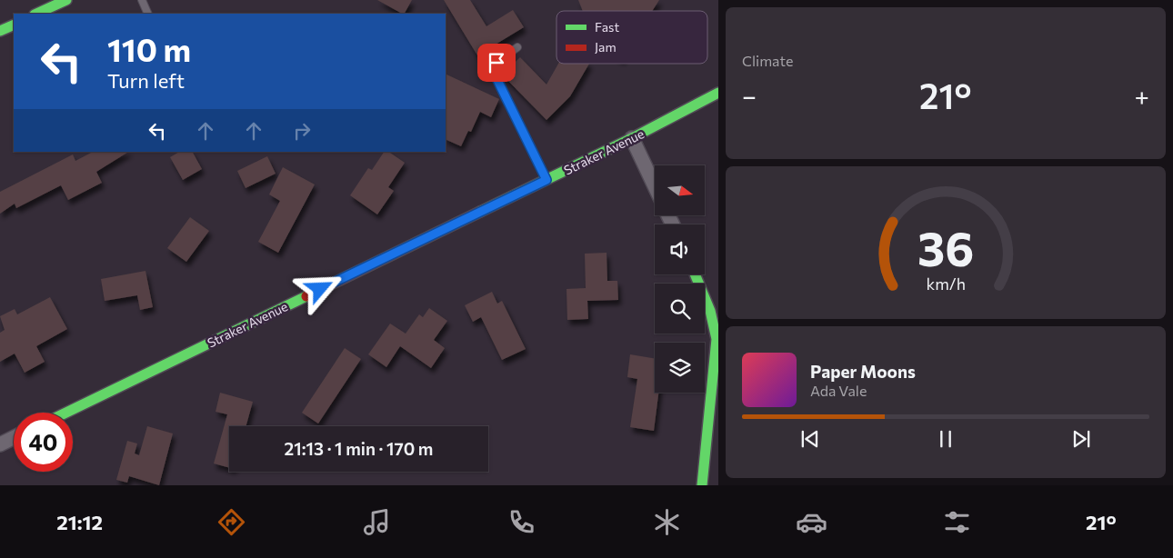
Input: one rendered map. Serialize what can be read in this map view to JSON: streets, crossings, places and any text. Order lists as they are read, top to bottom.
{
  "streets": {
    "street": ["Straker Avenue"]
  },
  "legend": ["Fast", "Jam"],
  "north": "right",
  "page": {
    "tile": "Climate",
    "turn": ["110 m", "Turn left"],
    "heat": ["−", "21°", "+"],
    "song": ["Paper Moons", "Ada Vale"],
    "limit": "40",
    "trip": "21:13 · 1 min · 170 m",
    "tabs": ["21:12", "21°"],
    "gauge": ["36", "km/h"]
  }
}
